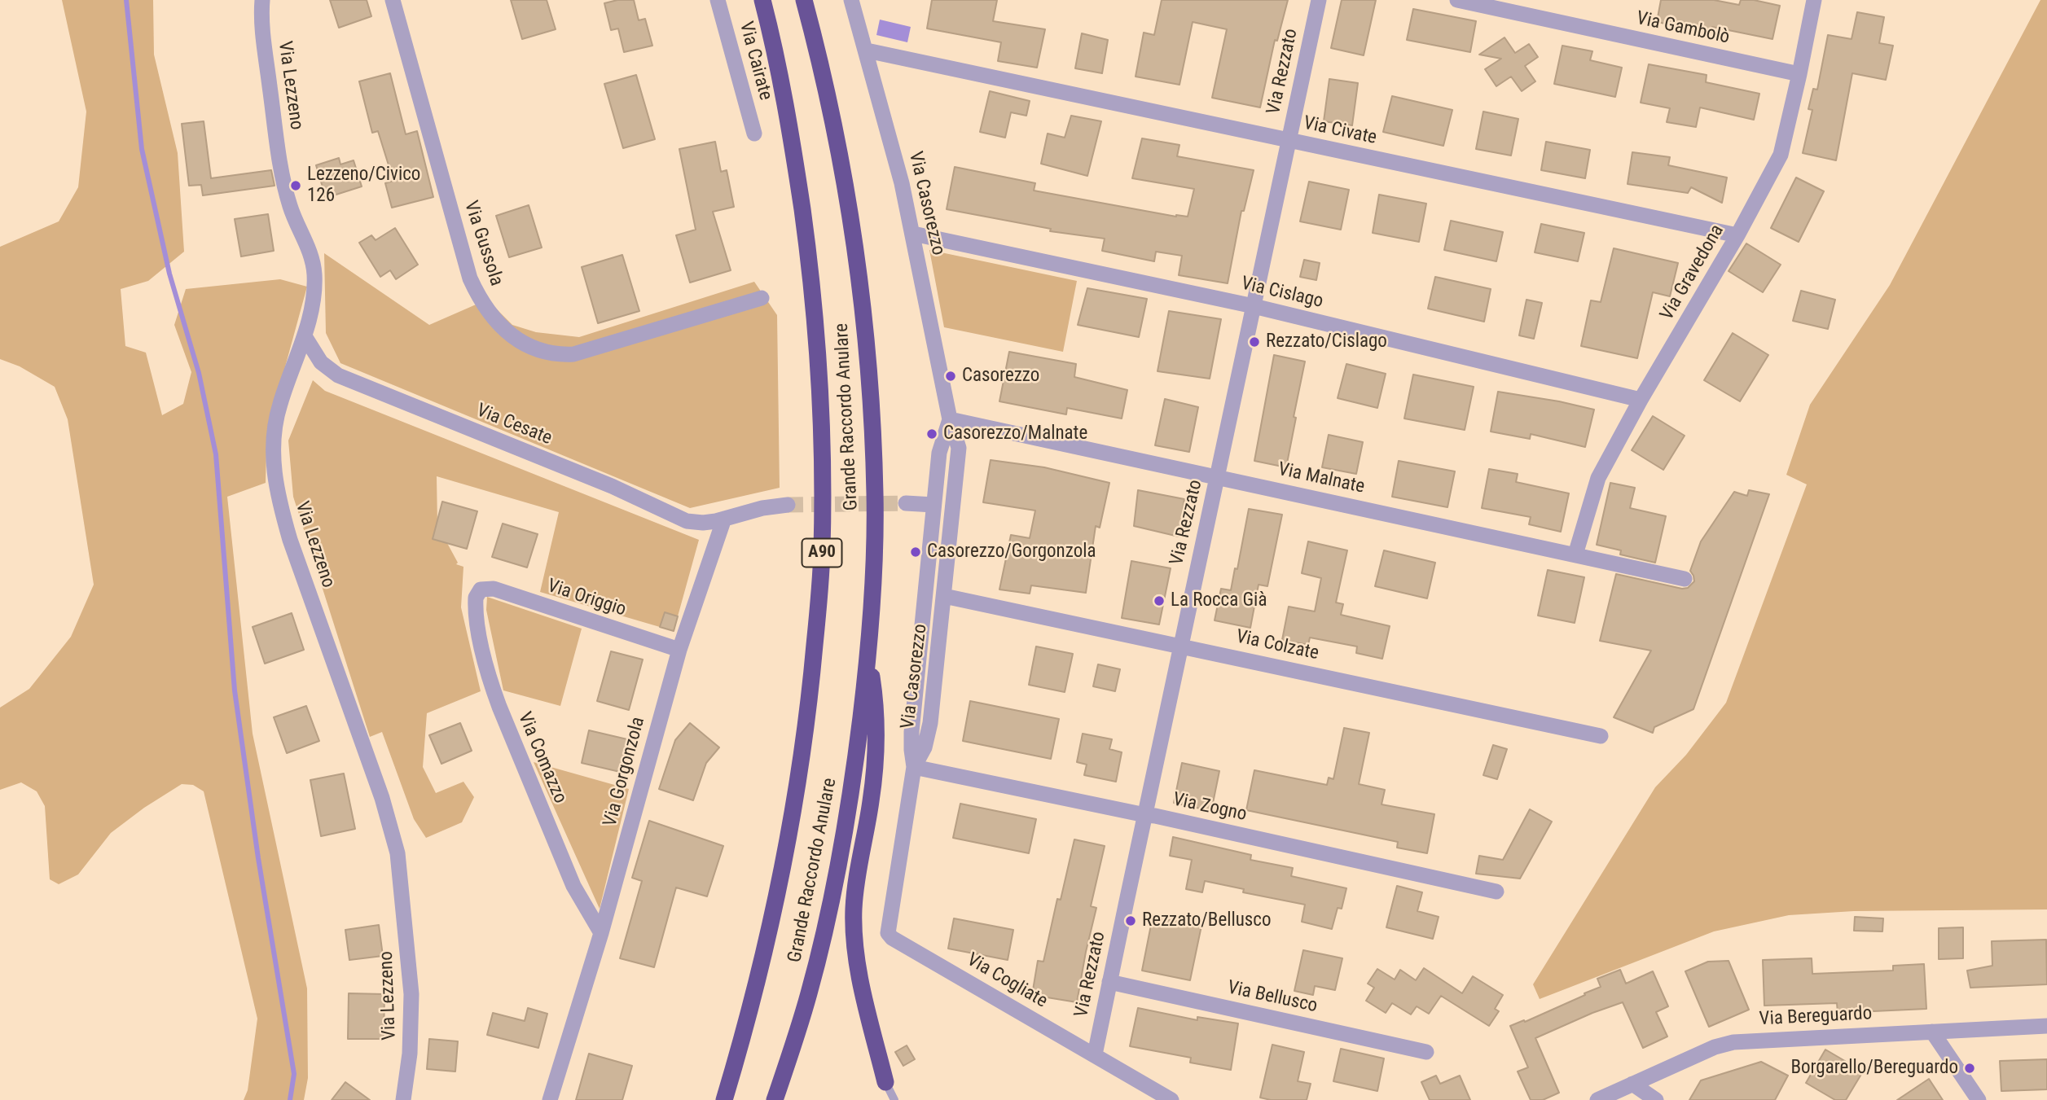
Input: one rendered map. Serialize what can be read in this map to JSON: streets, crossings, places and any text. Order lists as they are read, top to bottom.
{
  "streets": {
    "highway": ["Grande Raccordo Anulare", "A90"],
    "street": [
      "Via Gambolò",
      "Via Cairate",
      "Via Rezzato",
      "Via Lezzeno",
      "Via Civate",
      "Via Casorezzo",
      "Via Gussola",
      "Via Gravedona",
      "Via Cislago",
      "Via Cesate",
      "Via Malnate",
      "Via Origgio",
      "Via Colzate",
      "Via Comazzo",
      "Via Gorgonzola",
      "Via Zogno",
      "Via Cogliate",
      "Via Bellusco",
      "Via Bereguardo"
    ]
  },
  "crossings": [
    ["Via Gambolò", "Via Gravedona"],
    ["Via Rezzato", "Via Civate"],
    ["Via Rezzato", "Via Cislago"],
    ["Via Rezzato", "Via Malnate"],
    ["Via Rezzato", "Via Colzate"],
    ["Via Rezzato", "Via Zogno"],
    ["Via Rezzato", "Via Cogliate"],
    ["Via Rezzato", "Via Bellusco"],
    ["Via Lezzeno", "Via Cesate"],
    ["Via Civate", "Via Casorezzo"],
    ["Via Civate", "Via Gravedona"],
    ["Via Casorezzo", "Via Cislago"],
    ["Via Casorezzo", "Via Malnate"],
    ["Via Casorezzo", "Via Colzate"],
    ["Via Casorezzo", "Via Zogno"],
    ["Via Casorezzo", "Via Cogliate"],
    ["Via Gravedona", "Via Cislago"],
    ["Via Gravedona", "Via Malnate"],
    ["Via Cesate", "Via Gorgonzola"],
    ["Via Origgio", "Via Comazzo"],
    ["Via Origgio", "Via Gorgonzola"],
    ["Via Comazzo", "Via Gorgonzola"]
  ],
  "places": [
    "Lezzeno/Civico 126",
    "Rezzato/Cislago",
    "Casorezzo",
    "Casorezzo/Malnate",
    "Casorezzo/Gorgonzola",
    "La Rocca Già",
    "Rezzato/Bellusco",
    "Borgarello/Bereguardo"
  ]
}
